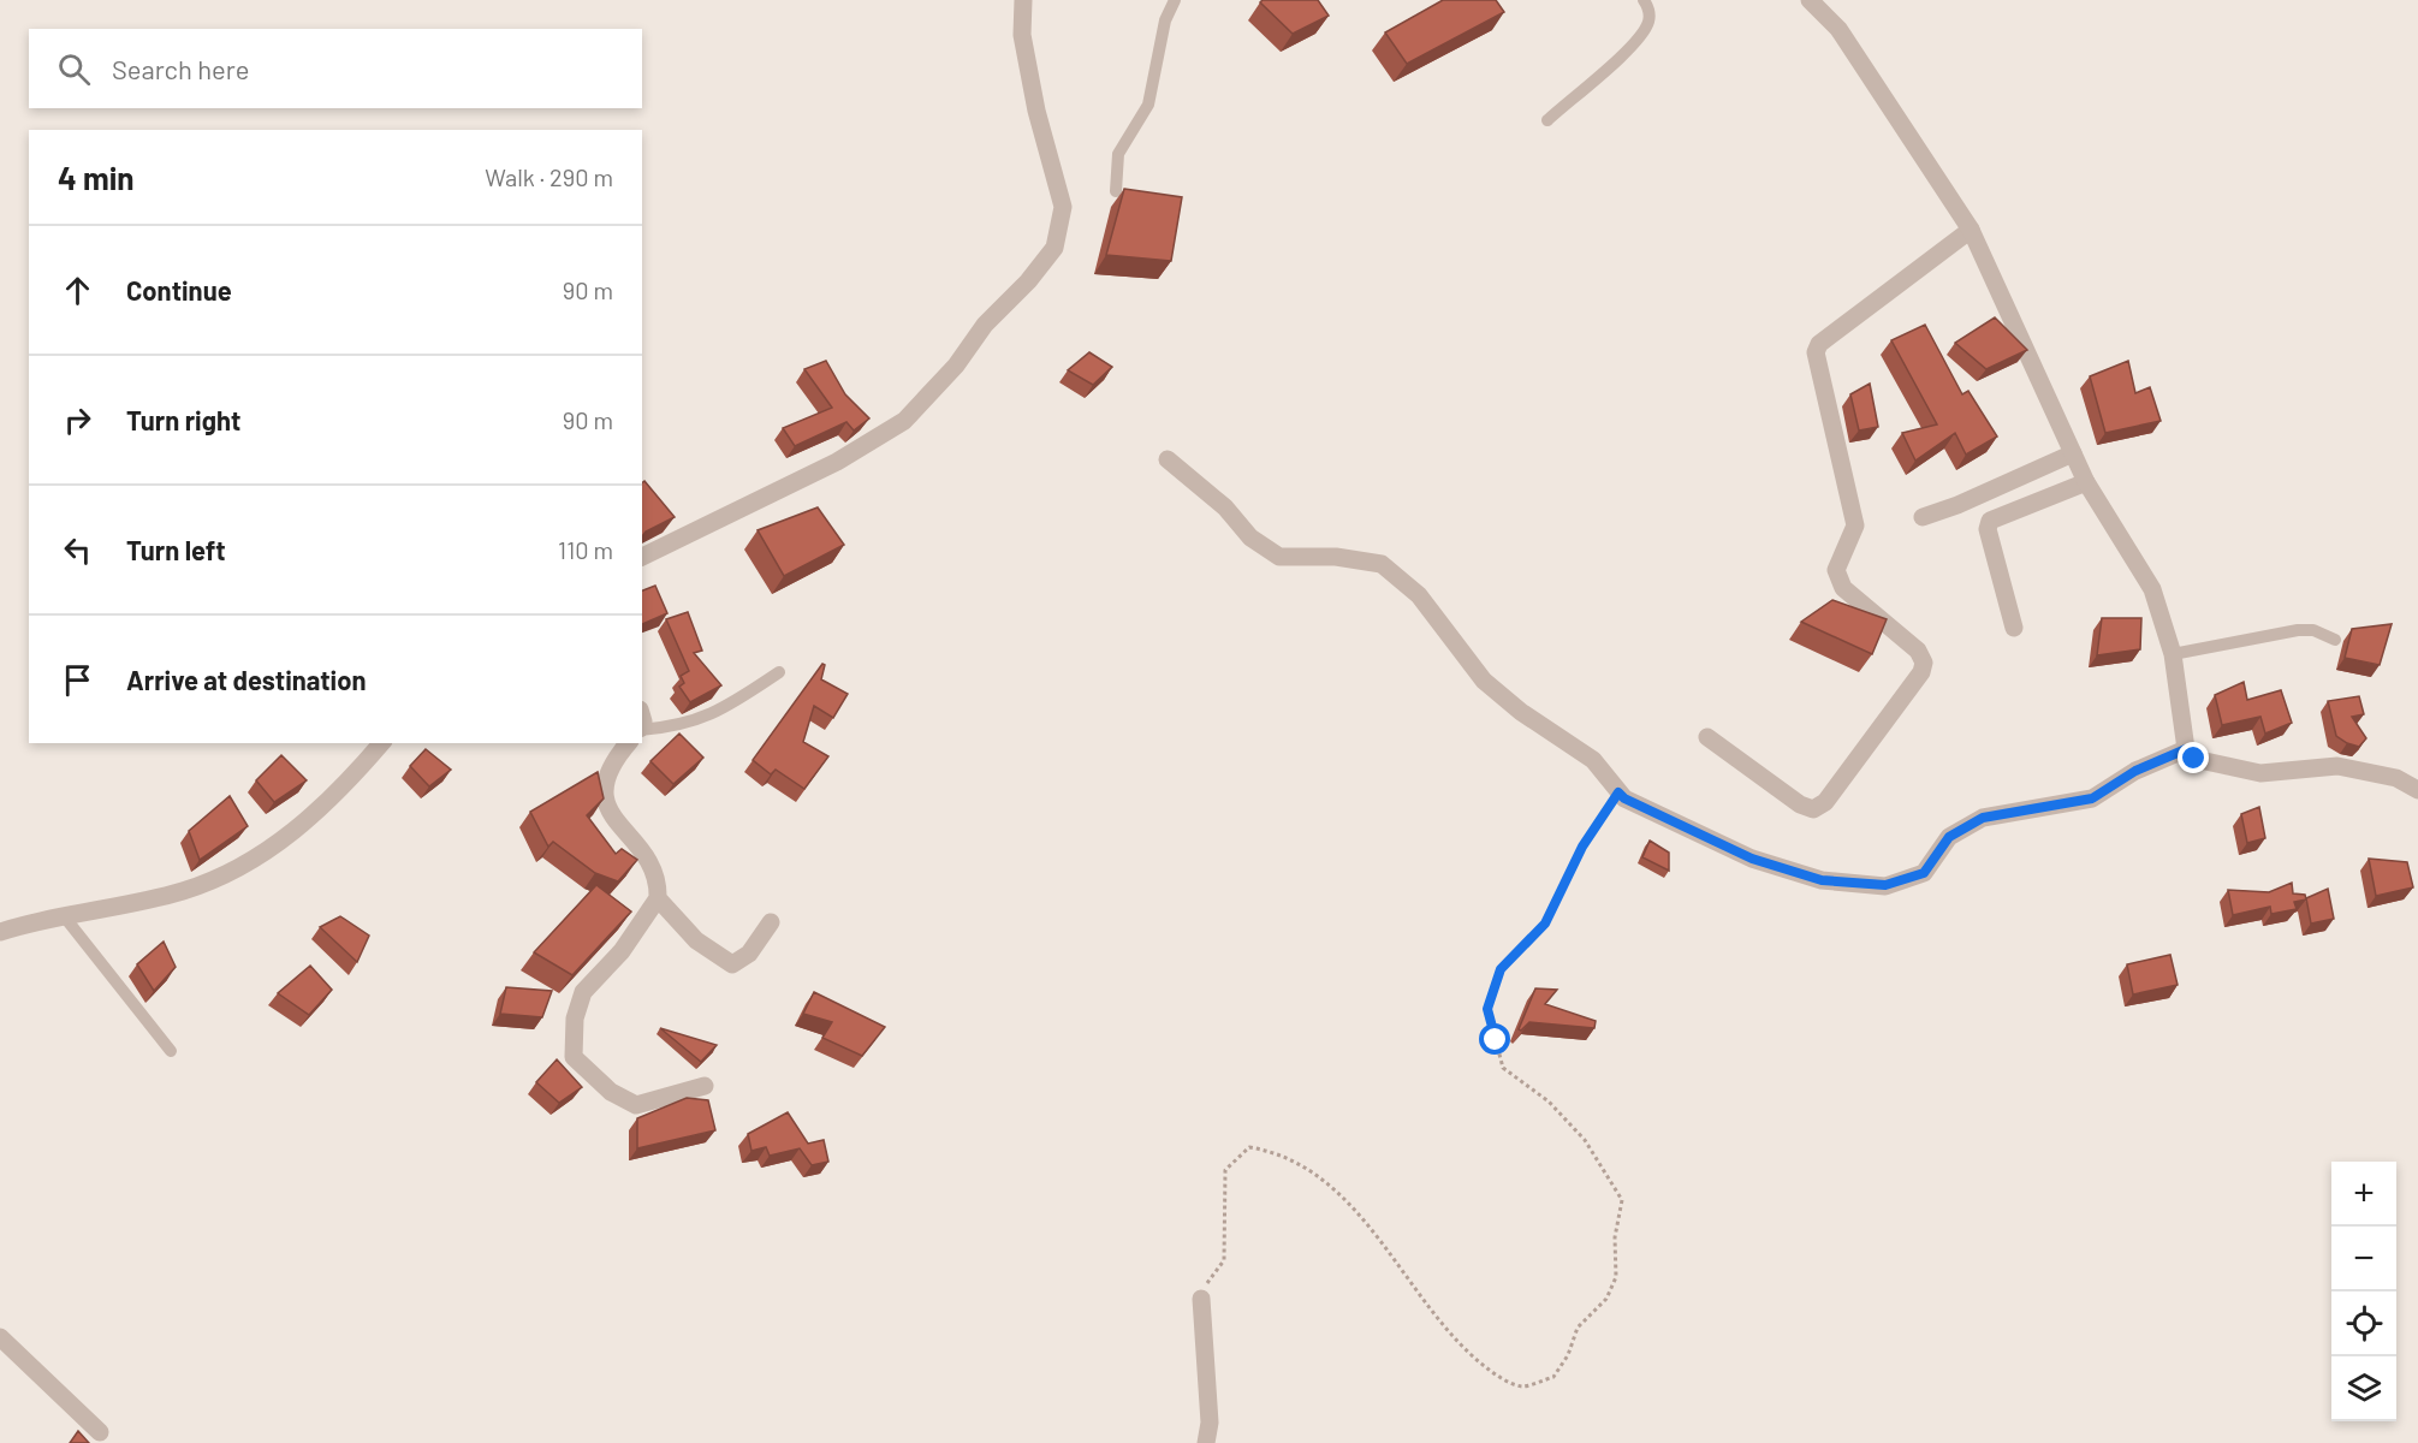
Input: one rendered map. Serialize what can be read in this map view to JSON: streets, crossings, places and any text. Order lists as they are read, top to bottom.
{
  "page": {
    "search": "Search here",
    "heading": ["4 min", "Walk · 290 m"],
    "list": [
      ["Continue", "90 m"],
      ["Turn right", "90 m"],
      ["Turn left", "110 m"],
      "Arrive at destination"
    ],
    "map_buttons": ["+", "−"]
  }
}
